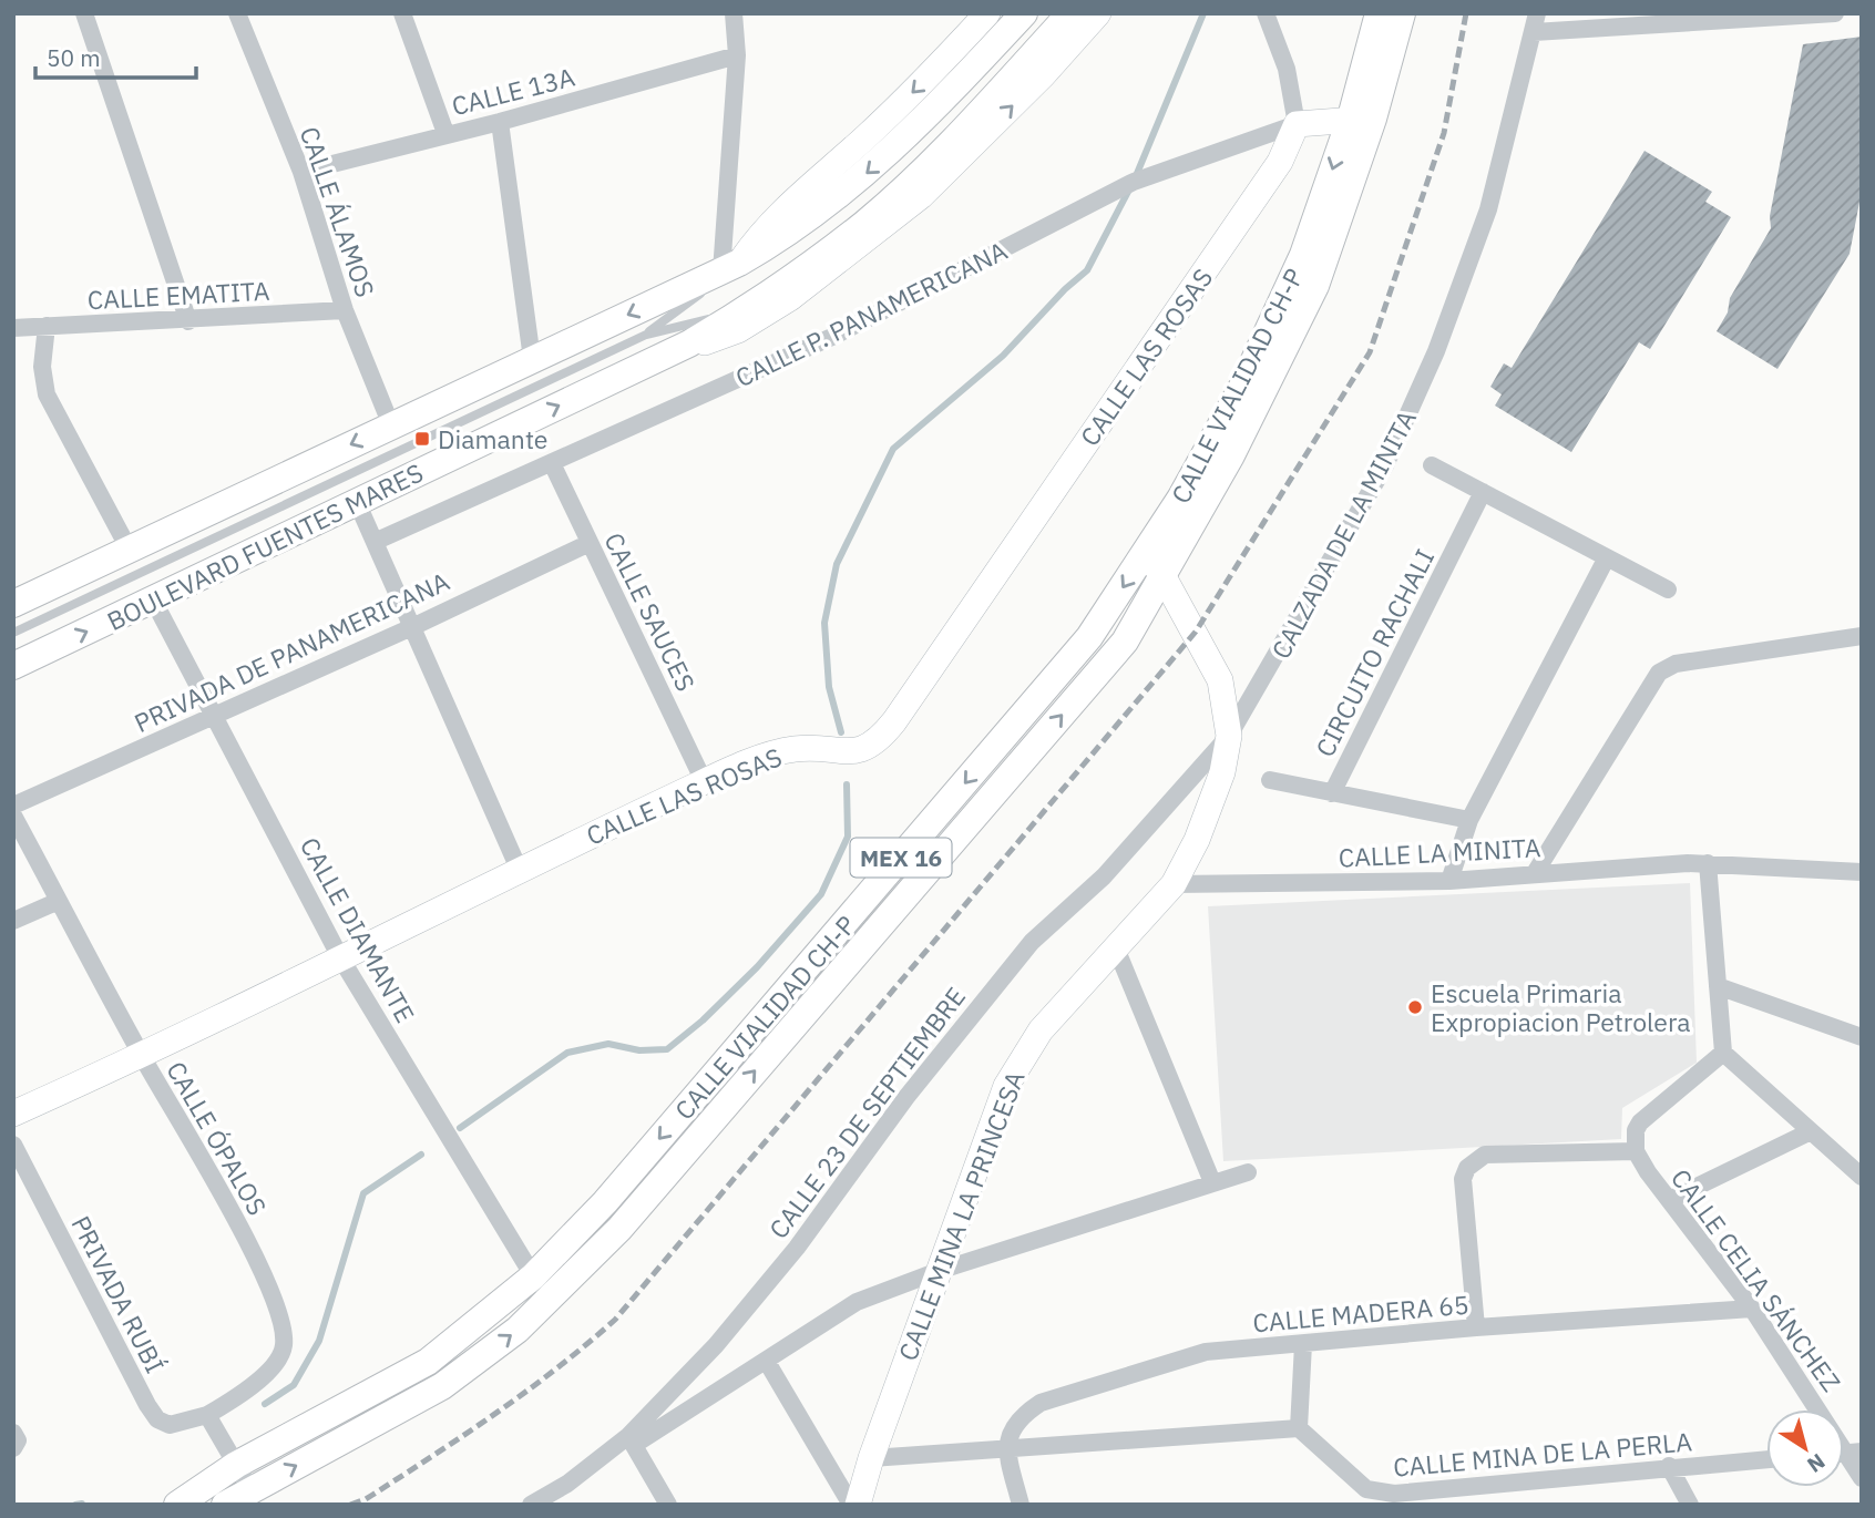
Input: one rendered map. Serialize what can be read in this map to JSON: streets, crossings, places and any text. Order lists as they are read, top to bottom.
{
  "streets": {
    "main road": ["CALLE VIALIDAD CH-P", "BOULEVARD FUENTES MARES", "MEX 16"],
    "street": [
      "CALLE 13A",
      "CALLE ÁLAMOS",
      "CALLE EMATITA",
      "CALLE P. PANAMERICANA",
      "CALLE LAS ROSAS",
      "CALZADA DE LA MINITA",
      "CALLE SAUCES",
      "PRIVADA DE PANAMERICANA",
      "CIRCUITO RACHALI",
      "CALLE LA MINITA",
      "CALLE DIAMANTE",
      "CALLE 23 DE SEPTIEMBRE",
      "CALLE ÓPALOS",
      "CALLE MINA LA PRINCESA",
      "CALLE CELIA SÁNCHEZ",
      "PRIVADA RUBÍ",
      "CALLE MADERA 65",
      "CALLE MINA DE LA PERLA"
    ]
  },
  "crossings": [
    ["CALLE 13A", "CALLE ÁLAMOS"],
    ["CALLE ÁLAMOS", "CALLE EMATITA"],
    ["CALLE P. PANAMERICANA", "CALLE LAS ROSAS"],
    ["CALLE P. PANAMERICANA", "CALLE VIALIDAD CH-P"],
    ["CALLE P. PANAMERICANA", "CALLE SAUCES"],
    ["CALLE LAS ROSAS", "CALLE SAUCES"],
    ["CALLE LAS ROSAS", "CALLE DIAMANTE"],
    ["CALLE LAS ROSAS", "CALLE ÓPALOS"],
    ["CALLE VIALIDAD CH-P", "CALZADA DE LA MINITA"],
    ["CALLE VIALIDAD CH-P", "CALLE DIAMANTE"],
    ["CALZADA DE LA MINITA", "CALLE LA MINITA"],
    ["CALZADA DE LA MINITA", "CALLE 23 DE SEPTIEMBRE"],
    ["CALZADA DE LA MINITA", "CALLE MINA LA PRINCESA"],
    ["BOULEVARD FUENTES MARES", "CALLE DIAMANTE"],
    ["CALLE SAUCES", "PRIVADA DE PANAMERICANA"],
    ["PRIVADA DE PANAMERICANA", "CALLE DIAMANTE"],
    ["CALLE LA MINITA", "CALLE MINA LA PRINCESA"],
    ["CALLE ÓPALOS", "PRIVADA RUBÍ"],
    ["CALLE CELIA SÁNCHEZ", "CALLE MADERA 65"]
  ],
  "places": {
    "transit": ["Diamante"],
    "other": ["Escuela Primaria Expropiacion Petrolera"]
  },
  "scale_bar": "50 m",
  "north": "bottom right"
}
